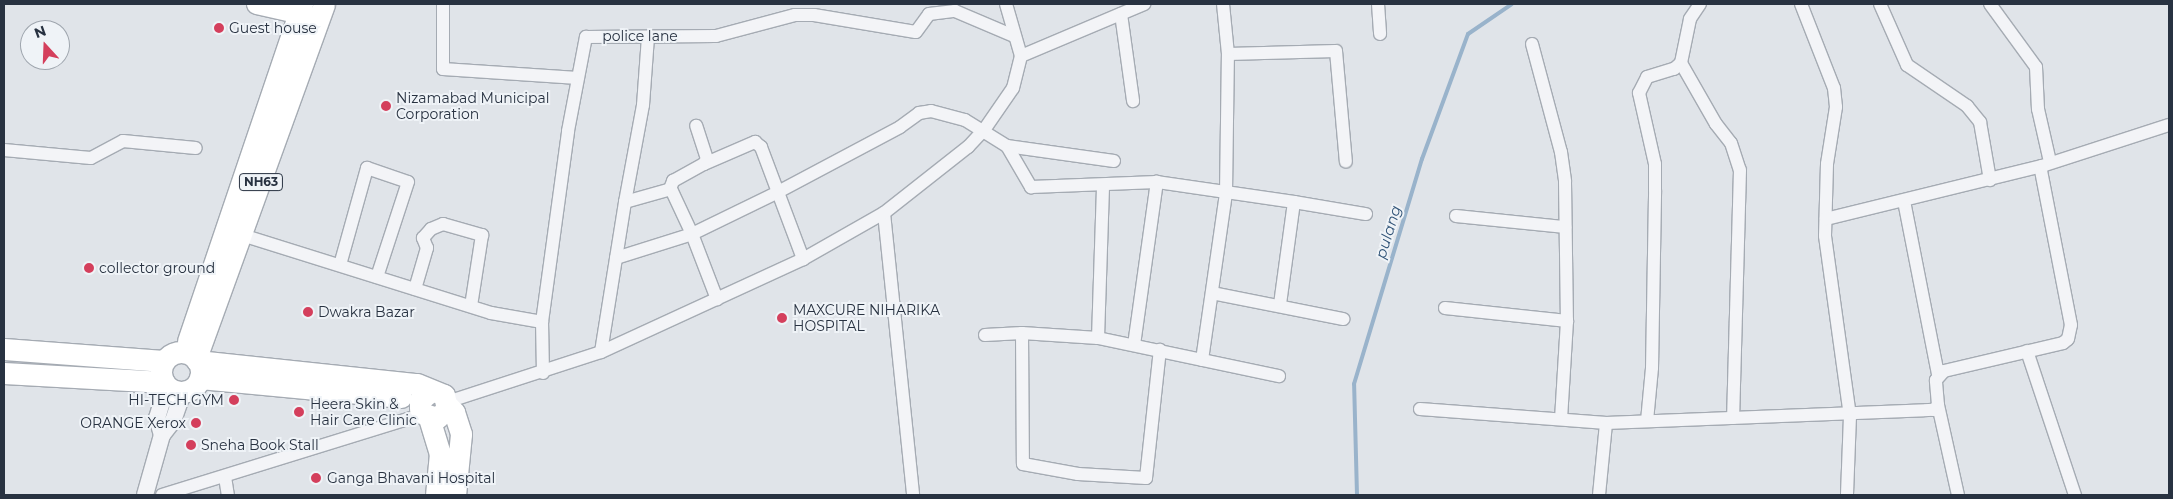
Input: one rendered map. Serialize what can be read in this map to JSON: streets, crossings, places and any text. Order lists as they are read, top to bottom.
{
  "streets": {
    "main road": ["NH63"],
    "street": ["police lane"]
  },
  "water": ["pulang"],
  "places": [
    "Guest house",
    "Nizamabad Municipal Corporation",
    "collector ground",
    "Dwakra Bazar",
    "MAXCURE NIHARIKA HOSPITAL",
    "HI-TECH GYM",
    "Heera Skin & Hair Care Clinic",
    "ORANGE Xerox",
    "Sneha Book Stall",
    "Ganga Bhavani Hospital"
  ],
  "north": "top"
}
